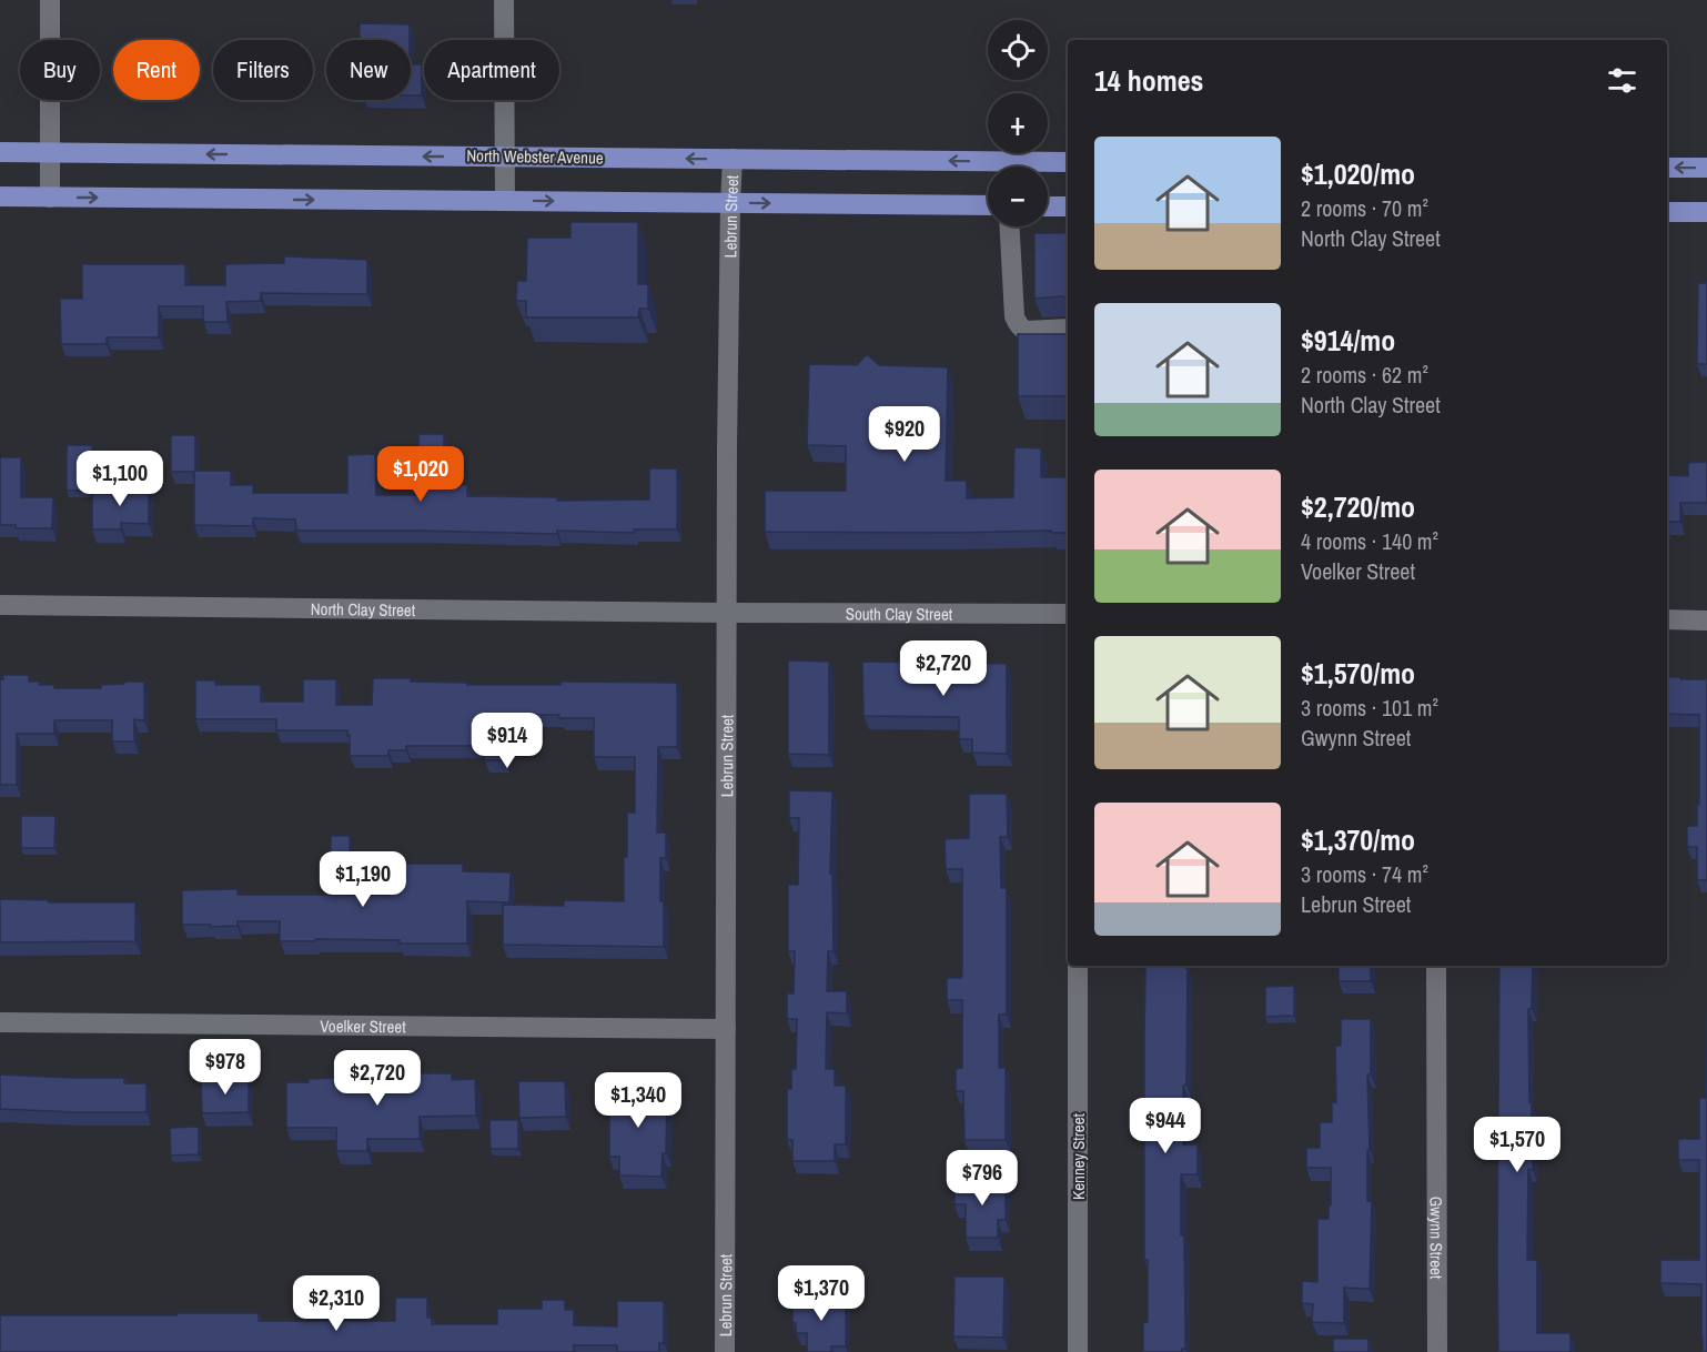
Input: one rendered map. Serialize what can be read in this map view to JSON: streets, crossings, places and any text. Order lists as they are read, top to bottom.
{
  "streets": {
    "main road": ["North Webster Avenue"],
    "street": [
      "Lebrun Street",
      "North Clay Street",
      "South Clay Street",
      "Voelker Street",
      "Kenney Street",
      "Gwynn Street"
    ]
  },
  "crossings": [
    ["North Webster Avenue", "Lebrun Street"],
    ["Lebrun Street", "North Clay Street"],
    ["Lebrun Street", "South Clay Street"],
    ["Lebrun Street", "Voelker Street"],
    ["North Clay Street", "South Clay Street"]
  ],
  "page": {
    "map_buttons": ["+", "−"],
    "chip": [
      "Buy",
      "Rent",
      "Filters",
      "New",
      "Apartment"
    ],
    "heading": "14 homes",
    "list": [
      {
        "name": "$1,020/mo",
        "note": "2 rooms · 70 m² · North Clay Street"
      },
      {
        "name": "$914/mo",
        "note": "2 rooms · 62 m² · North Clay Street"
      },
      {
        "name": "$2,720/mo",
        "note": "4 rooms · 140 m² · Voelker Street"
      },
      {
        "name": "$1,570/mo",
        "note": "3 rooms · 101 m² · Gwynn Street"
      },
      {
        "name": "$1,370/mo",
        "note": "3 rooms · 74 m² · Lebrun Street"
      }
    ],
    "price": [
      "$920",
      "$1,020",
      "$1,100",
      "$2,720",
      "$914",
      "$1,190",
      "$978",
      "$2,720",
      "$1,340",
      "$944",
      "$1,570",
      "$796",
      "$1,370",
      "$2,310"
    ]
  }
}
